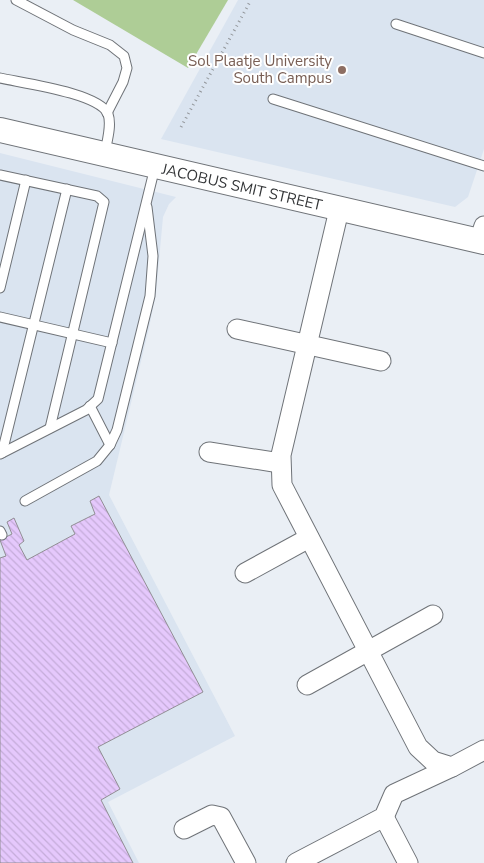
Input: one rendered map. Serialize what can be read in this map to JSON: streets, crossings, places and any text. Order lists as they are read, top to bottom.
{
  "streets": {
    "street": ["JACOBUS SMIT STREET"]
  },
  "places": ["Sol Plaatje University South Campus"]
}
